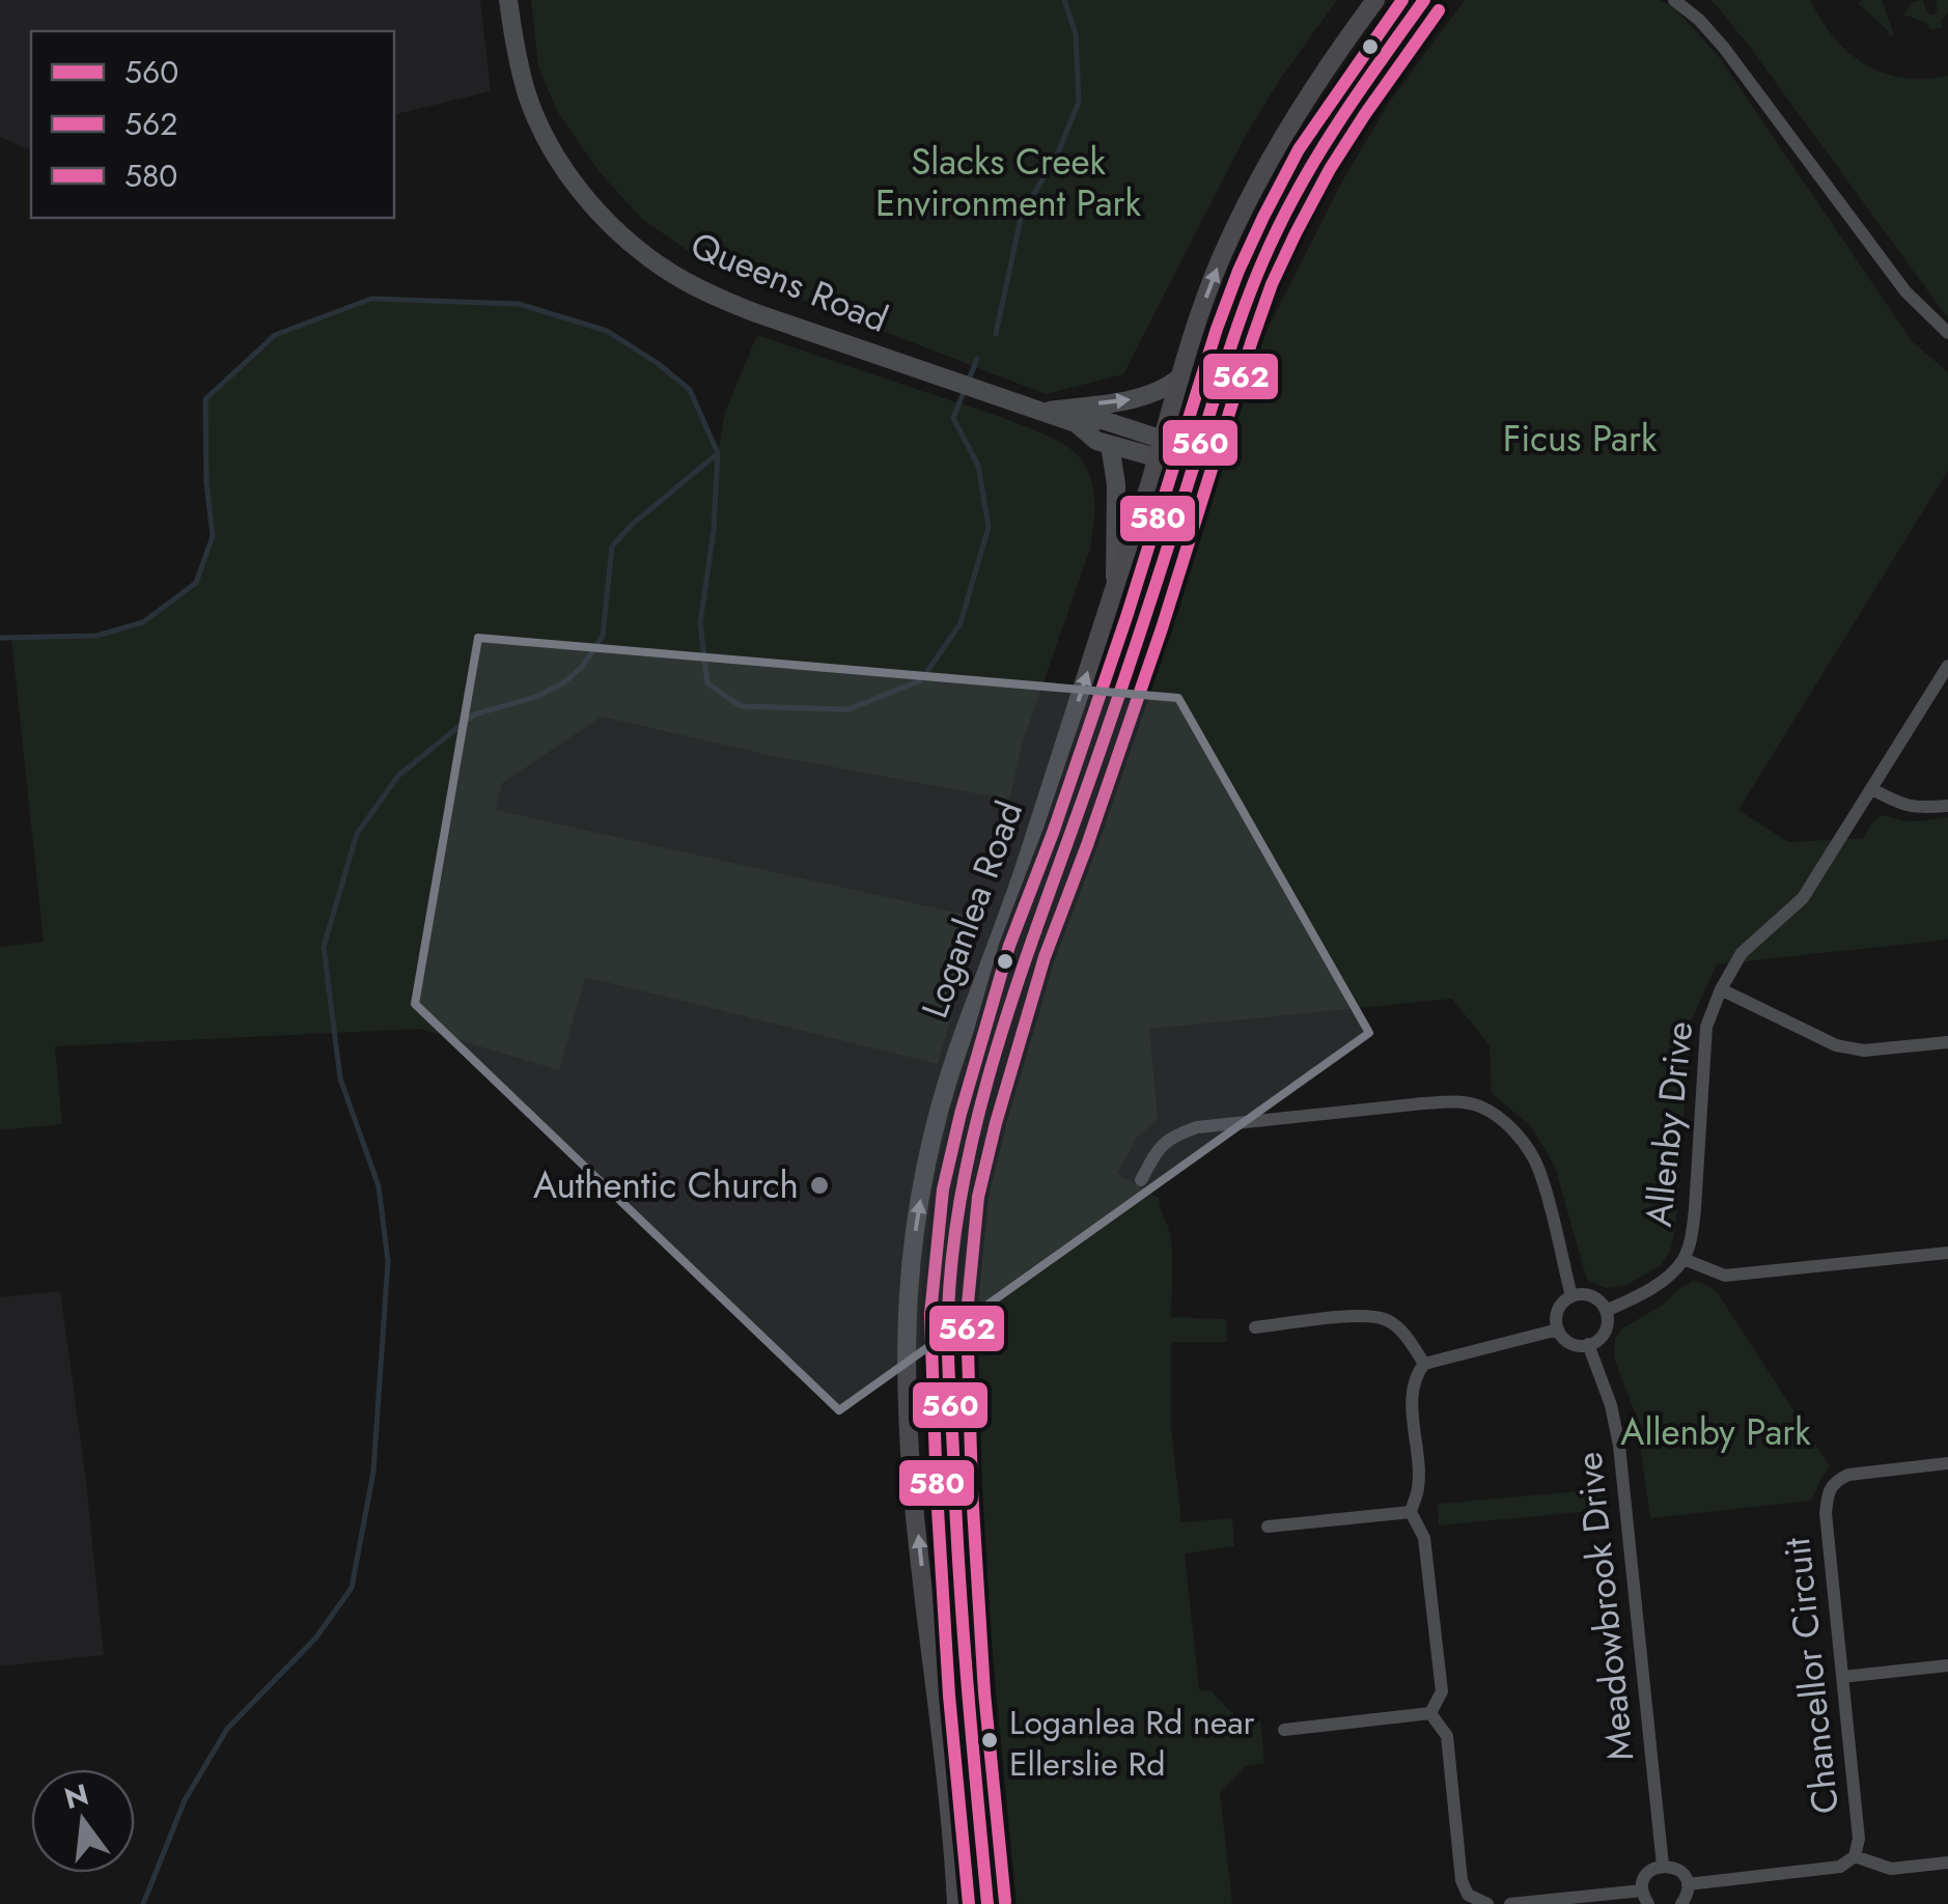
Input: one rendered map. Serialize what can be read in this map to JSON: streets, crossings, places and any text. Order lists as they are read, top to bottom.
{
  "streets": {
    "main road": ["Loganlea Road"],
    "street": [
      "Queens Road",
      "Allenby Drive",
      "Meadowbrook Drive",
      "Chancellor Circuit"
    ]
  },
  "crossings": [
    ["Queens Road", "Loganlea Road"],
    ["Allenby Drive", "Meadowbrook Drive"]
  ],
  "parks": ["Slacks Creek Environment Park", "Ficus Park", "Allenby Park"],
  "places": ["Authentic Church", "Loganlea Rd near Ellerslie Rd"],
  "lines": ["transit line 560", "transit line 580", "transit line 562"],
  "legend": ["560", "562", "580"],
  "north": "top"
}
